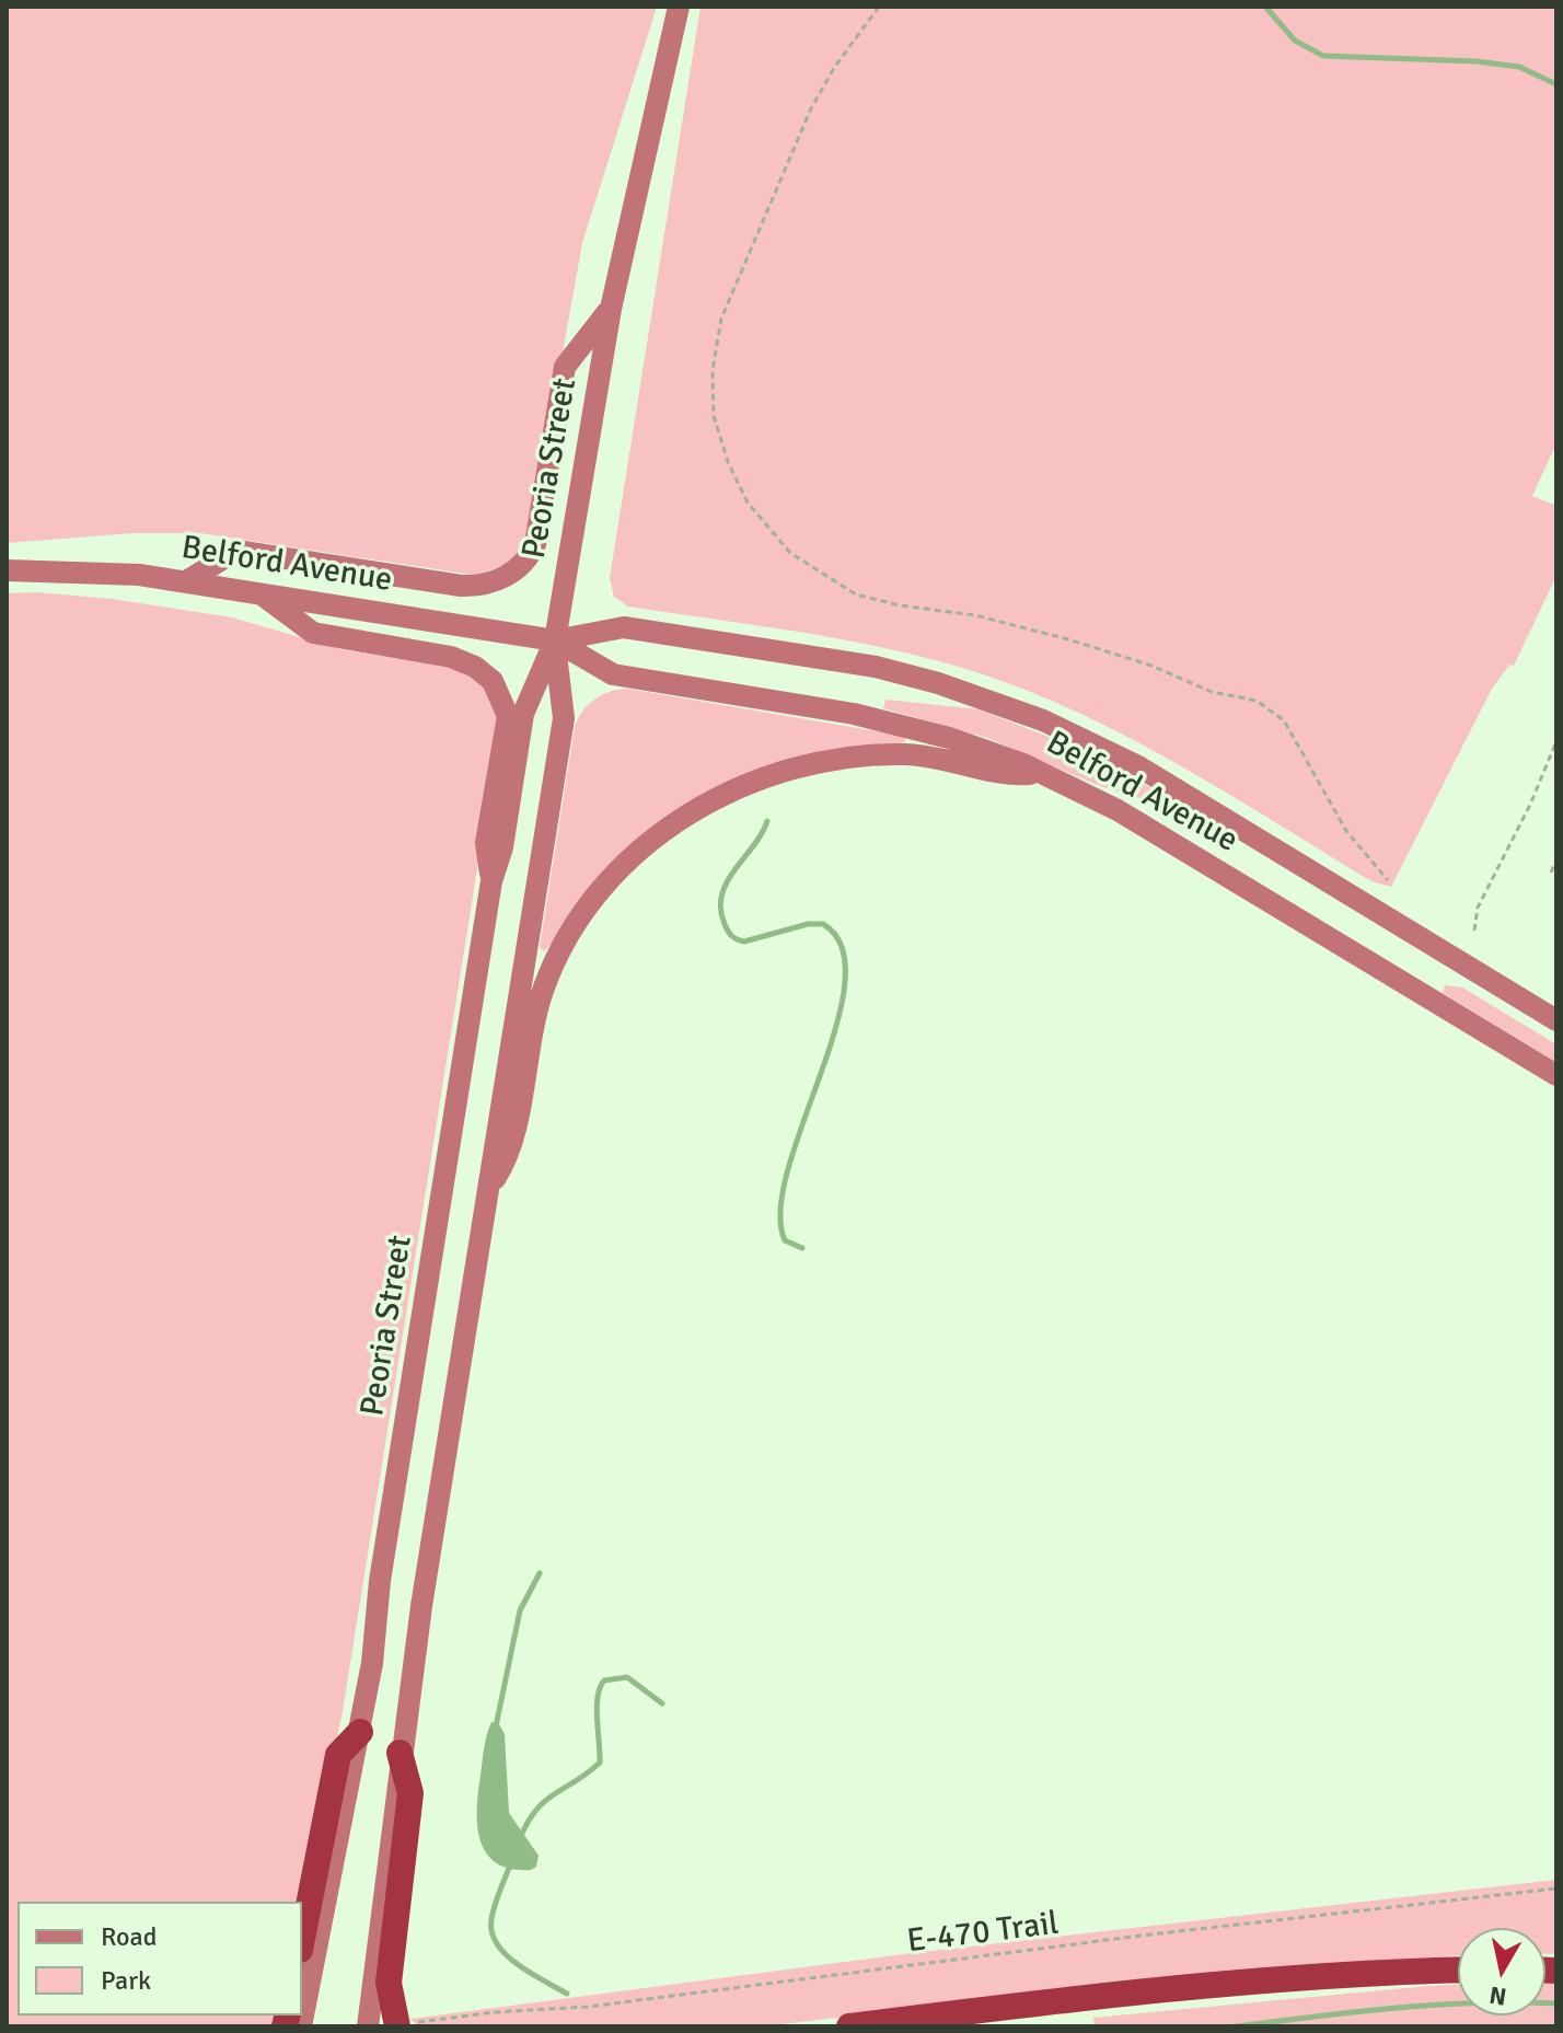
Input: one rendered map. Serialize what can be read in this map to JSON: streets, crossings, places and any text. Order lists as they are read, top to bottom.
{
  "streets": {
    "main road": ["Peoria Street", "Belford Avenue"],
    "path": ["E-470 Trail"]
  },
  "crossings": [
    ["Peoria Street", "Belford Avenue"]
  ],
  "legend": ["Road", "Park"],
  "north": "bottom"
}
